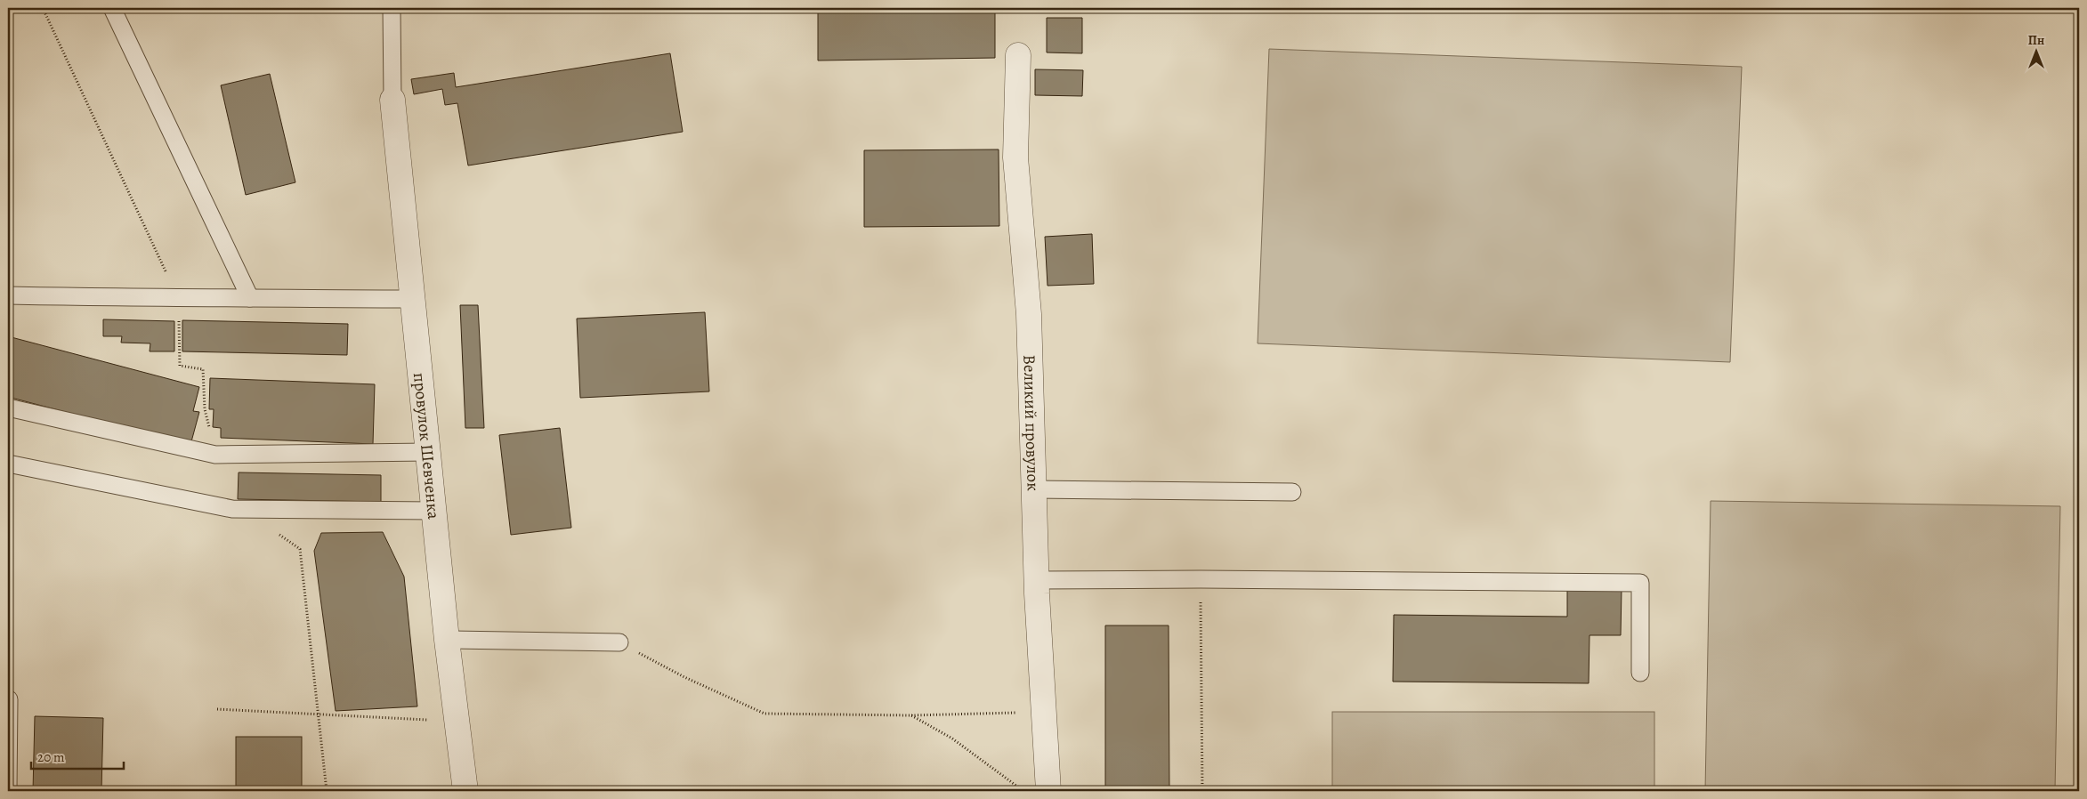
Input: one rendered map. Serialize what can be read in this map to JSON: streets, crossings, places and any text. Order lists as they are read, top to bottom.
{
  "streets": {
    "street": ["Великий провулок", "провулок Шевченка"]
  },
  "scale_bar": "20 m",
  "north": "top"
}
